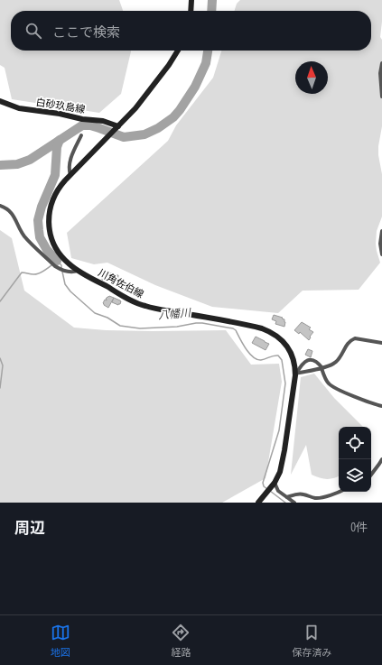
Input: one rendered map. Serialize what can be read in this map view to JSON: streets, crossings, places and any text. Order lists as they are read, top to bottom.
{
  "streets": {
    "main road": ["白砂玖島線", "川角佐伯線"]
  },
  "crossings": [
    ["白砂玖島線", "川角佐伯線"]
  ],
  "water": ["八幡川"],
  "north": "top",
  "page": {
    "search": "ここで検索",
    "heading": ["周辺", "0件"],
    "nav": ["地図", "経路", "保存済み"]
  }
}
